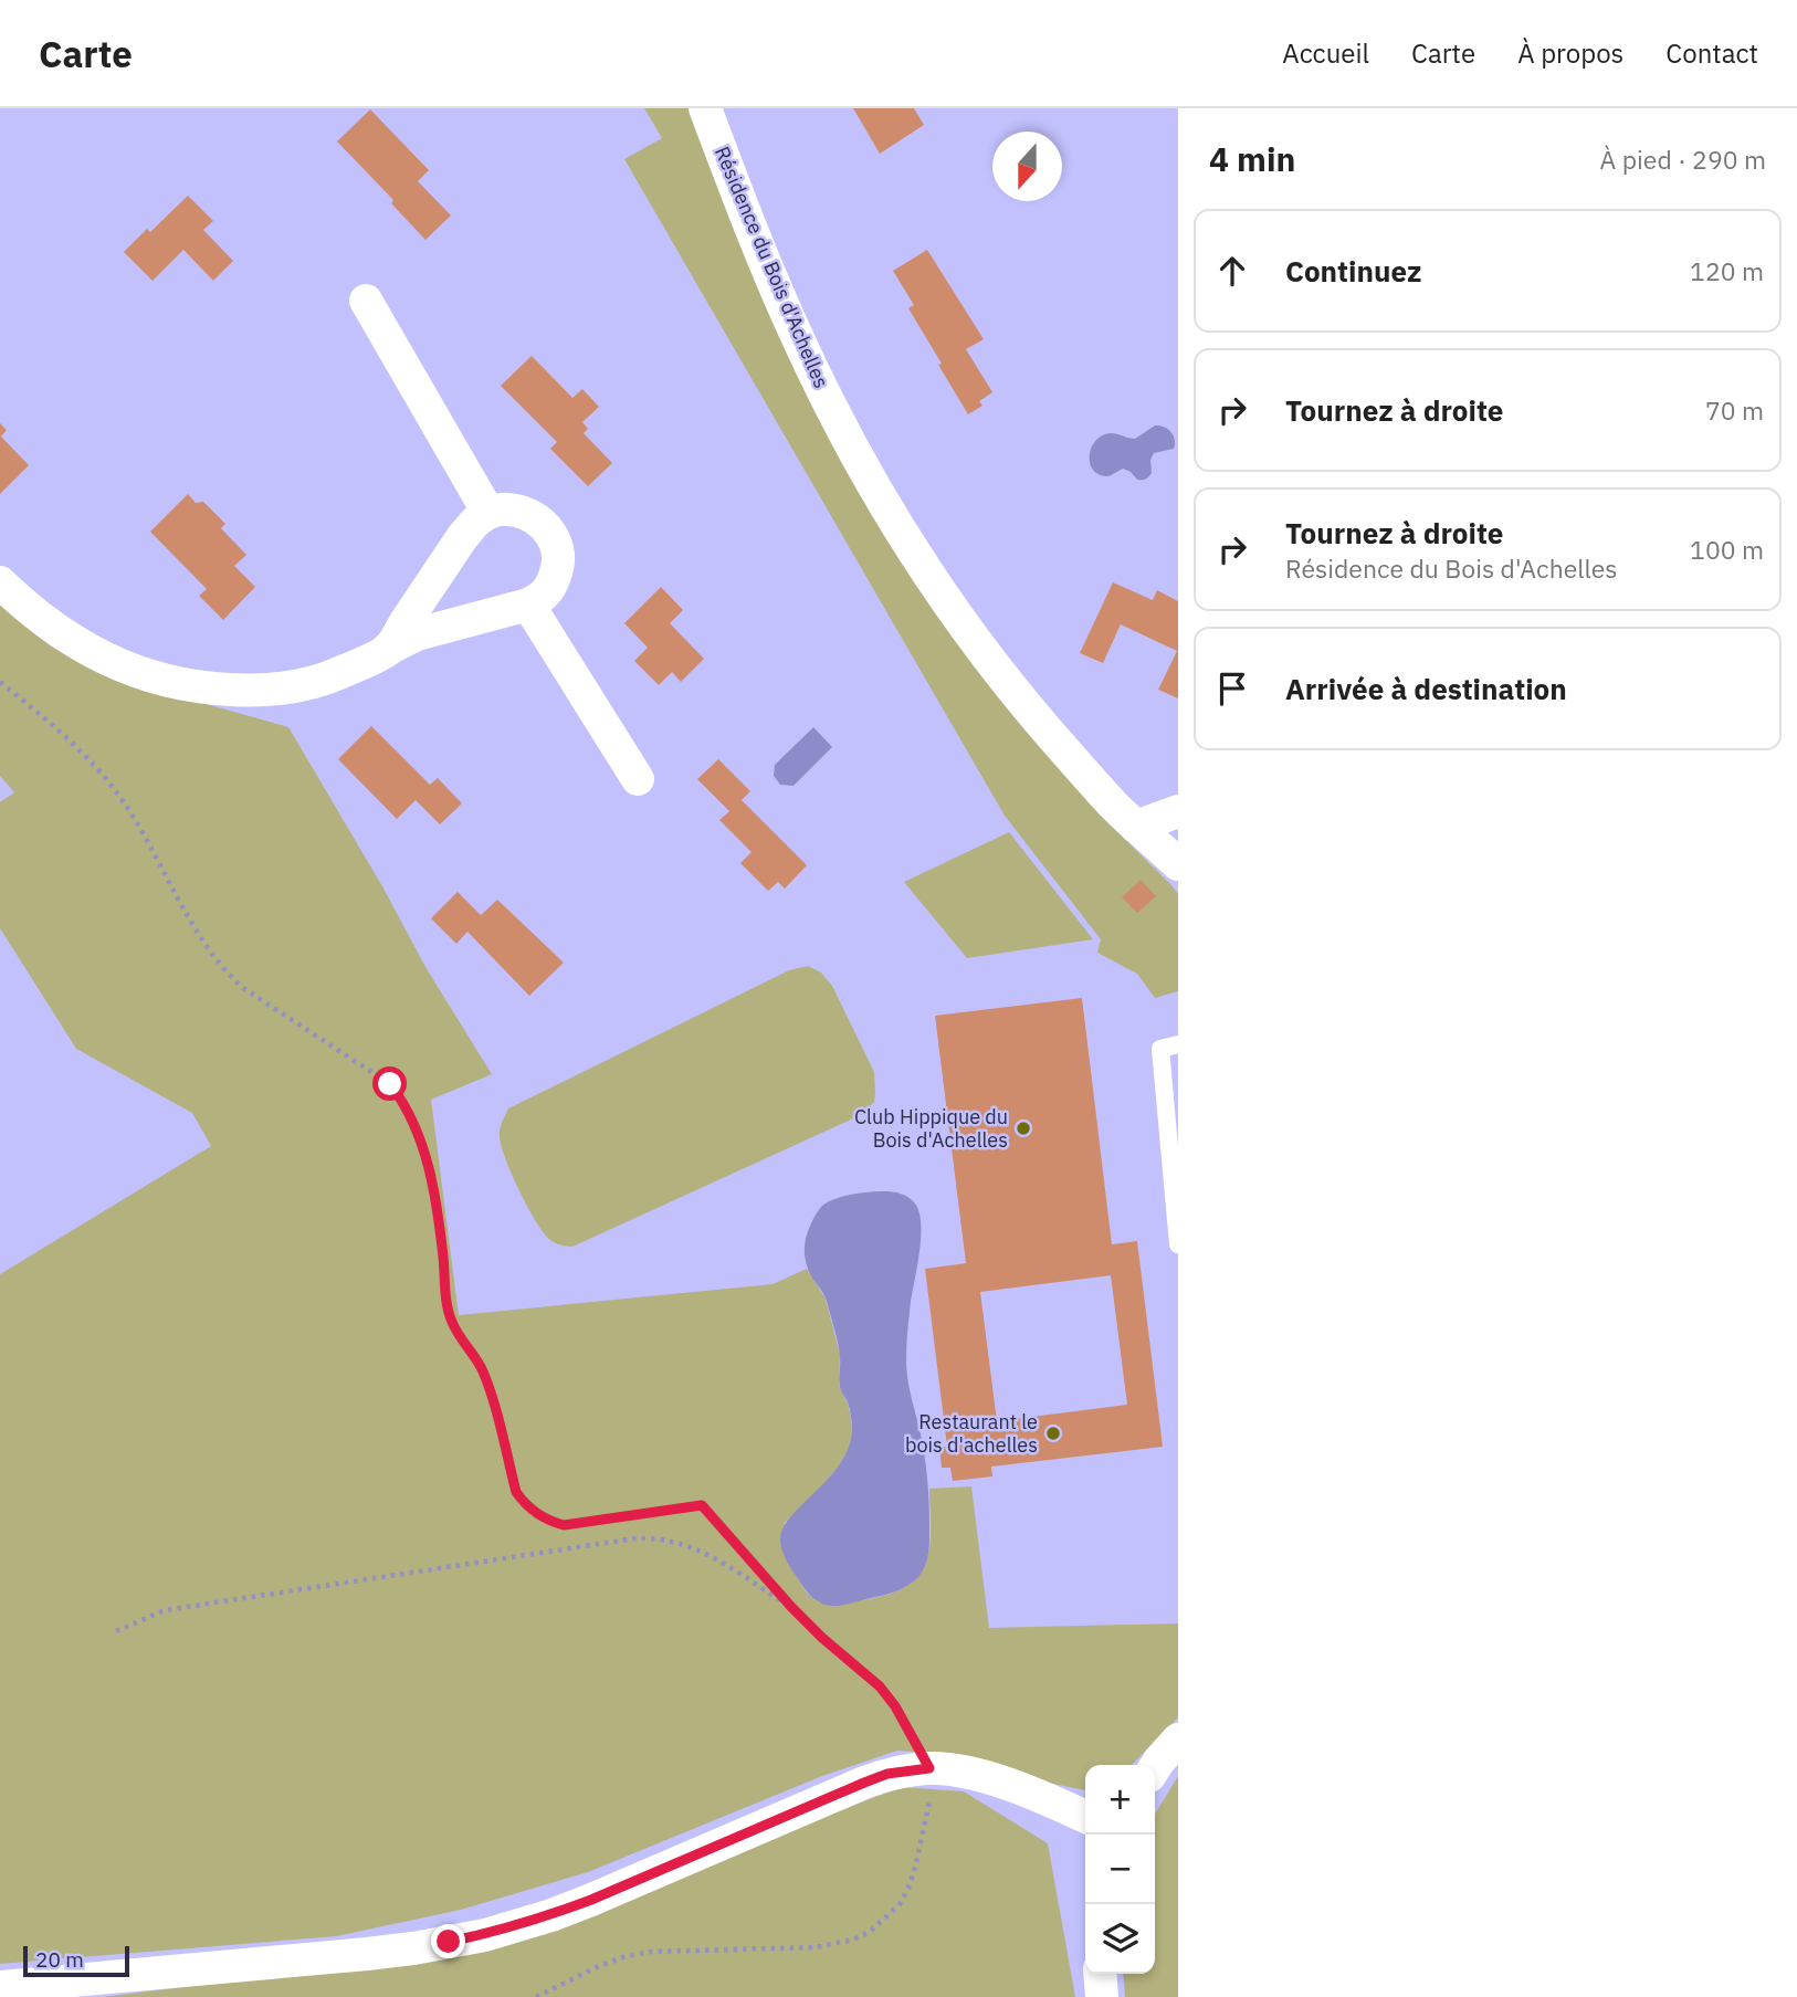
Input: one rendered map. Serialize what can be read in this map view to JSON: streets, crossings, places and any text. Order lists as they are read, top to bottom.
{
  "streets": {
    "street": ["Résidence du Bois d'Achelles"]
  },
  "places": ["Club Hippique du Bois d'Achelles", "Restaurant le bois d'achelles"],
  "scale_bar": "20 m",
  "north": "bottom",
  "page": {
    "header": "Carte",
    "nav": [
      "Accueil",
      "Carte",
      "À propos",
      "Contact"
    ],
    "heading": ["4 min", "À pied · 290 m"],
    "list": [
      ["Continuez", "120 m"],
      ["Tournez à droite", "70 m"],
      ["Tournez à droite", "Résidence du Bois d'Achelles", "100 m"],
      "Arrivée à destination"
    ],
    "map_buttons": ["+", "−"],
    "scale": "20 m"
  }
}
